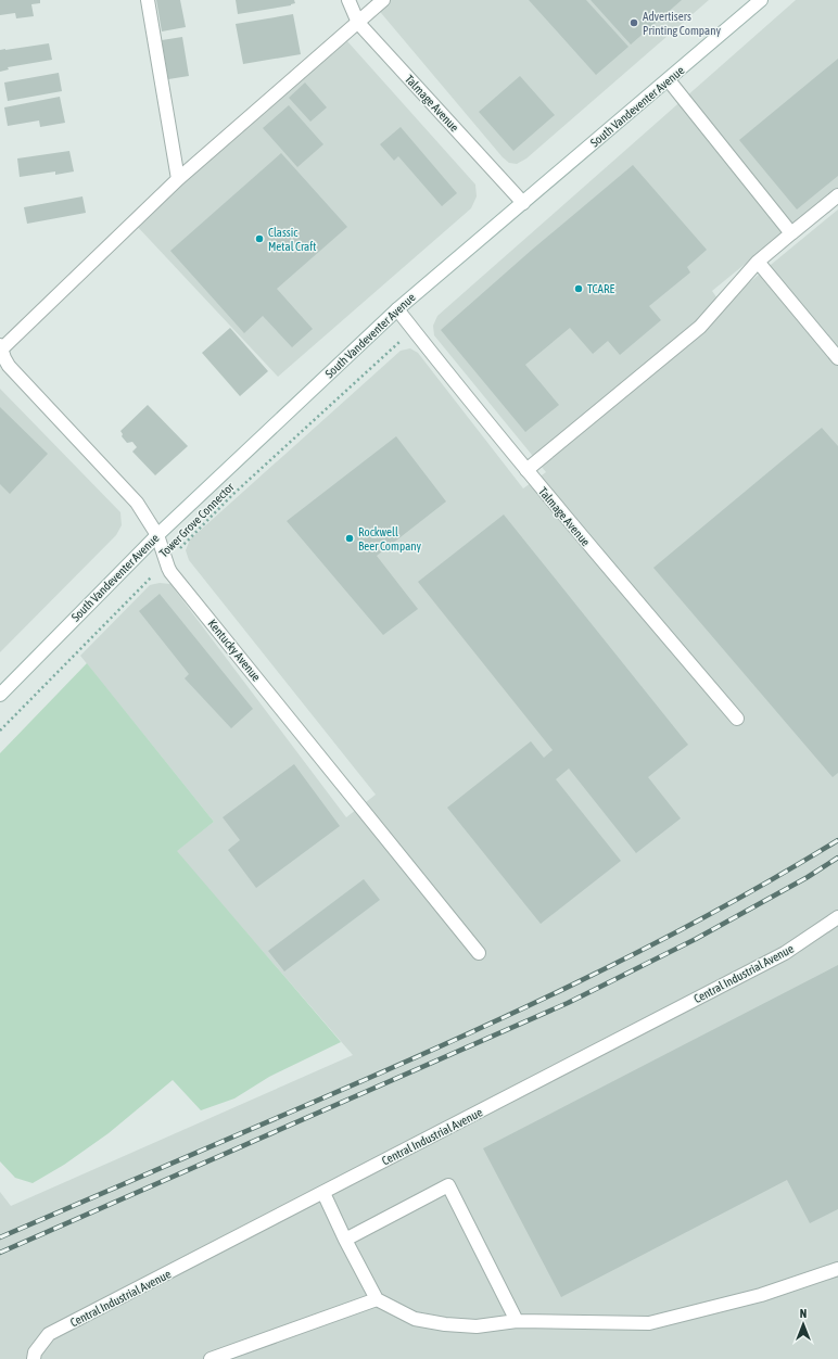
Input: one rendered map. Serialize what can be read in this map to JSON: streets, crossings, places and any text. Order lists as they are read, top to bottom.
{
  "streets": {
    "street": [
      "Talmage Avenue",
      "South Vandeventer Avenue",
      "Kentucky Avenue",
      "Central Industrial Avenue"
    ],
    "path": ["Tower Grove Connector"]
  },
  "crossings": [
    ["Talmage Avenue", "South Vandeventer Avenue"],
    ["Talmage Avenue", "Tower Grove Connector"],
    ["South Vandeventer Avenue", "Kentucky Avenue"],
    ["Tower Grove Connector", "Kentucky Avenue"]
  ],
  "places": [
    "Advertisers Printing Company",
    "Classic Metal Craft",
    "TCARE",
    "Rockwell Beer Company"
  ],
  "north": "top"
}
